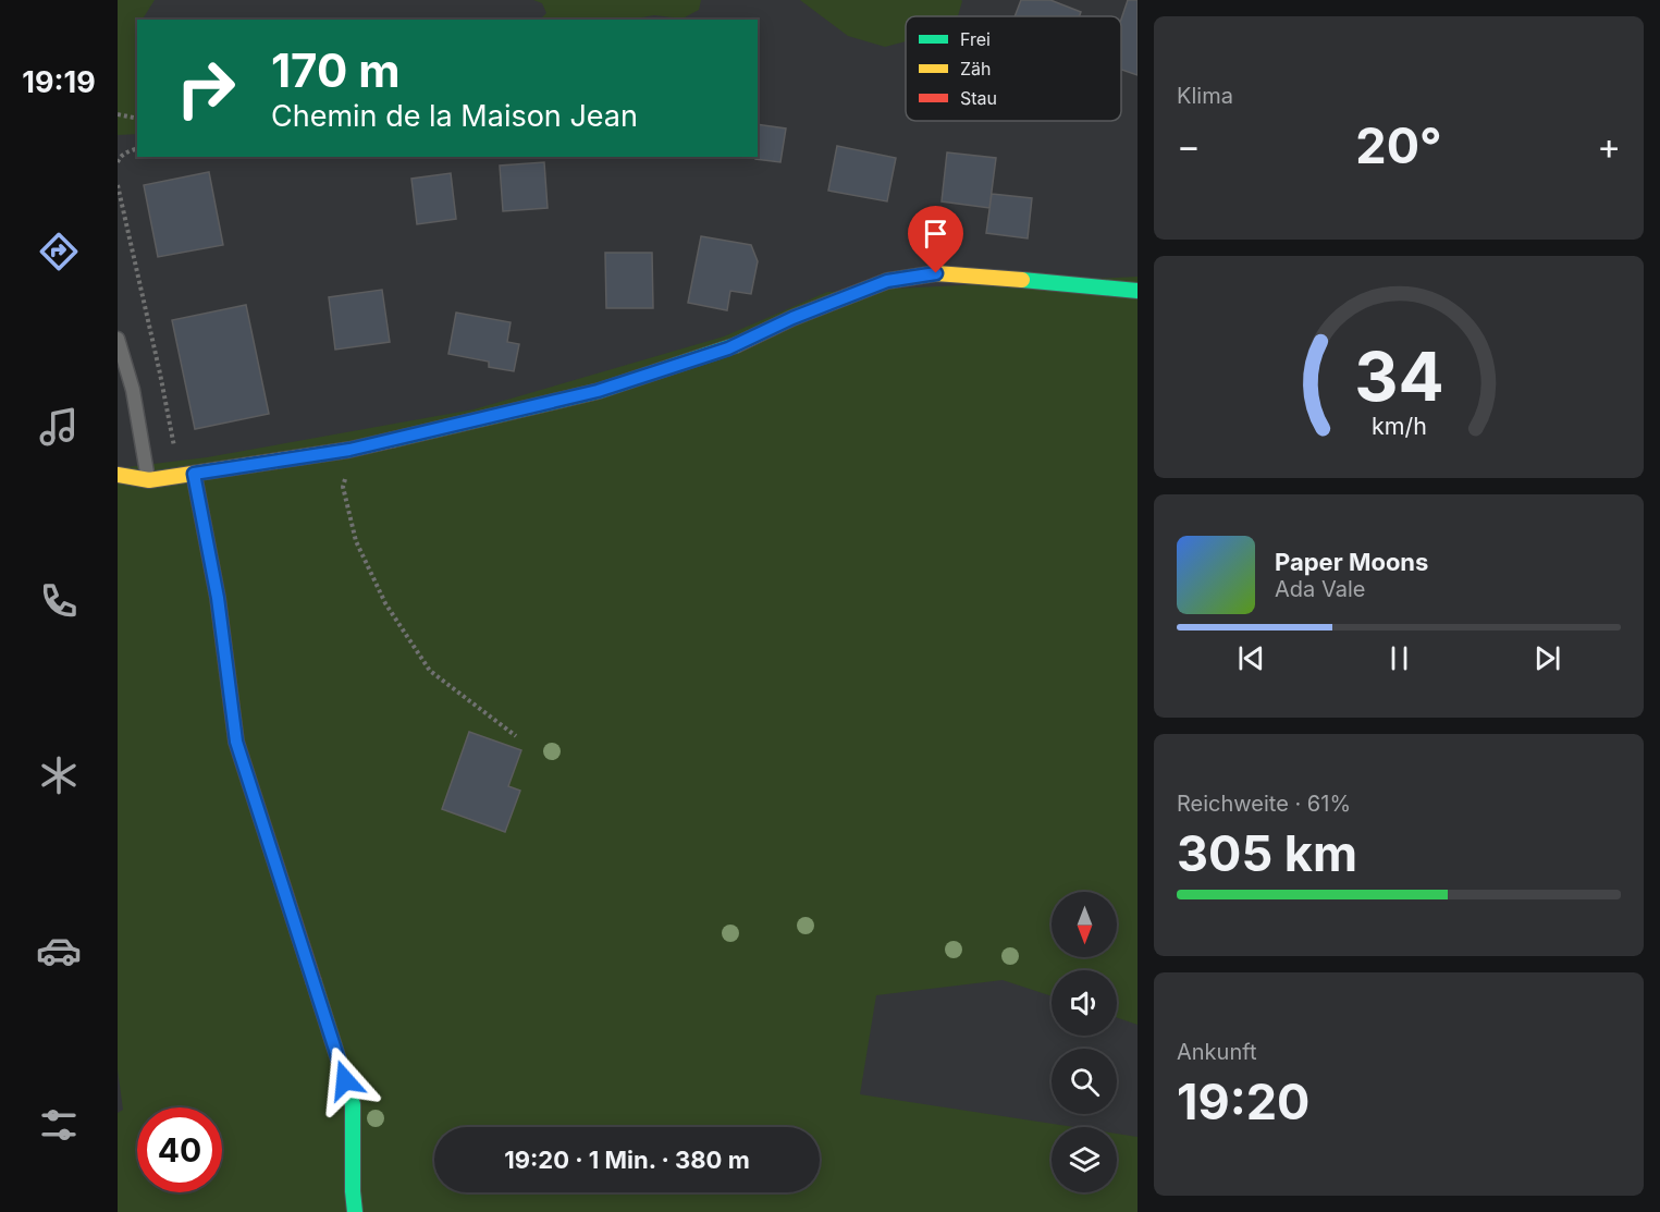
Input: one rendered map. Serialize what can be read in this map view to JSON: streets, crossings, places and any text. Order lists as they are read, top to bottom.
{
  "legend": ["Frei", "Zäh", "Stau"],
  "north": "bottom",
  "page": {
    "tabs": "19:19",
    "tile": [
      "Klima",
      ["Reichweite · 61%", "305 km"],
      ["Ankunft", "19:20"]
    ],
    "turn": ["170 m", "Chemin de la Maison Jean"],
    "heat": ["−", "20°", "+"],
    "song": ["Paper Moons", "Ada Vale"],
    "limit": "40",
    "trip": "19:20 · 1 Min. · 380 m",
    "gauge": ["34", "km/h"]
  }
}
